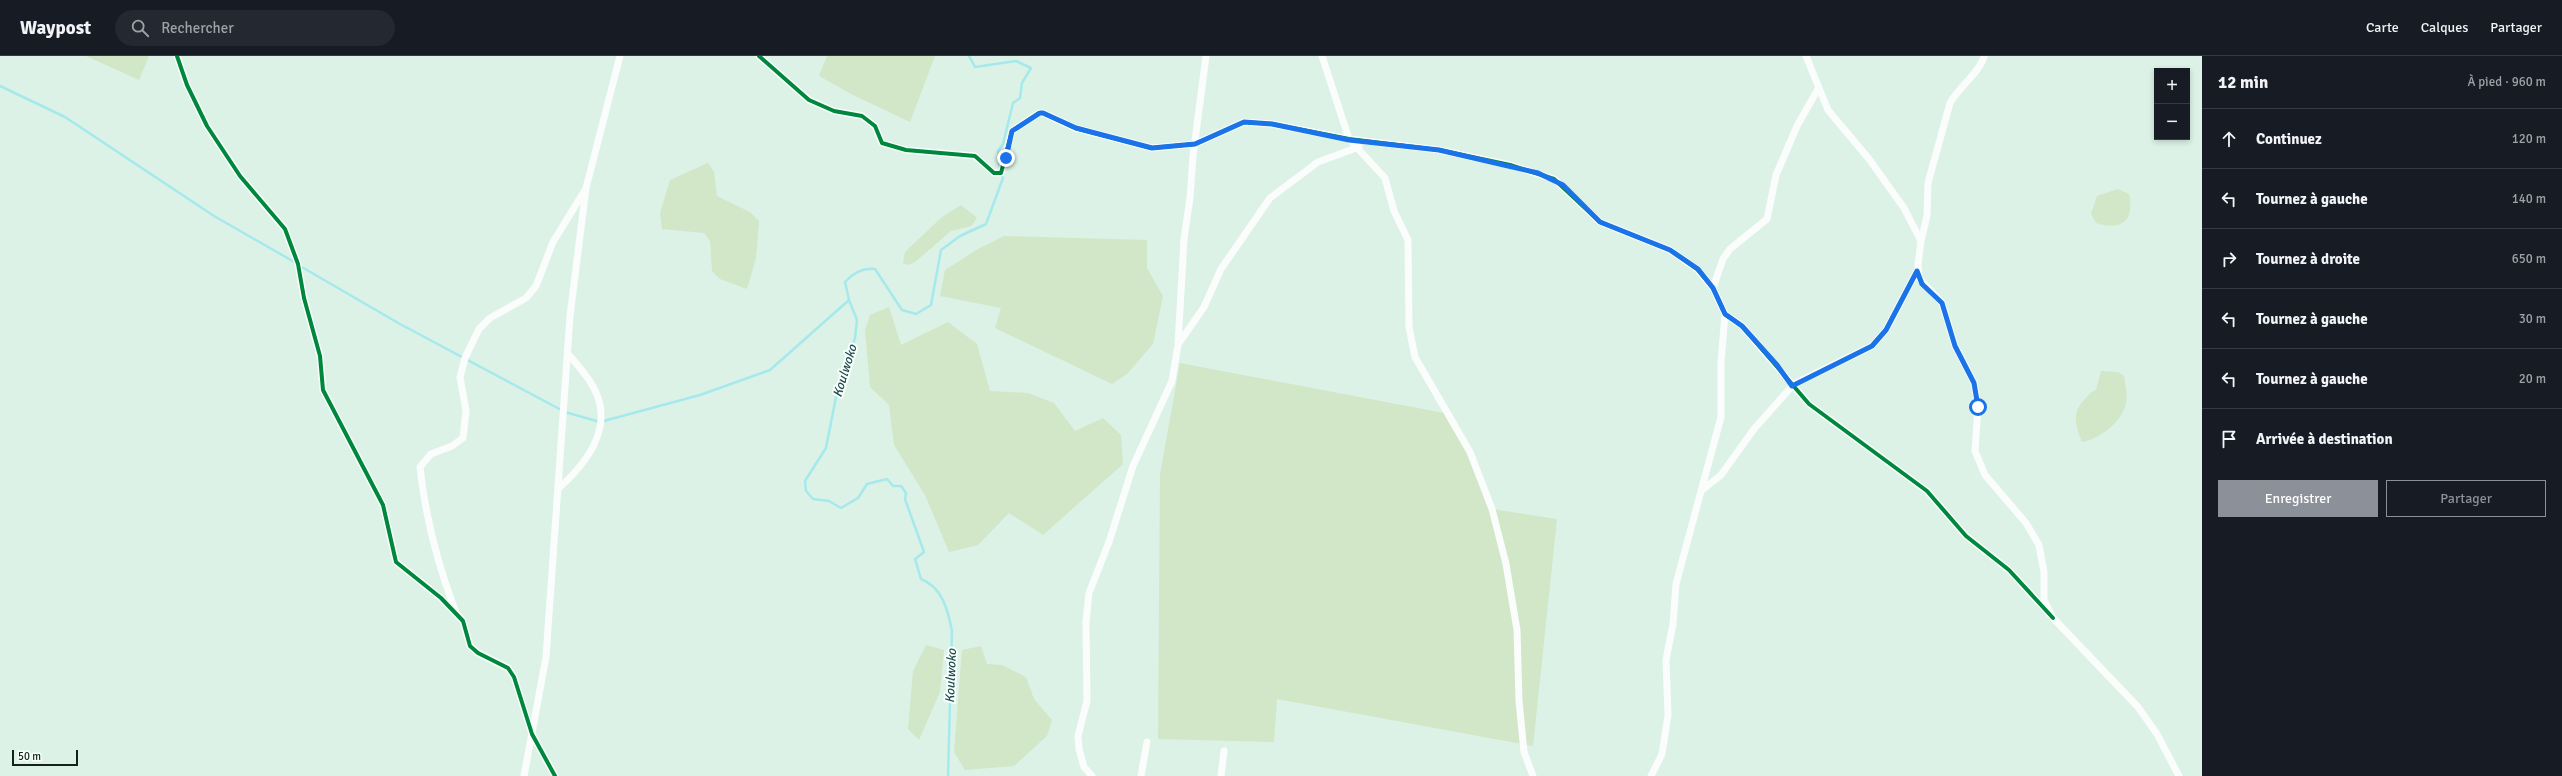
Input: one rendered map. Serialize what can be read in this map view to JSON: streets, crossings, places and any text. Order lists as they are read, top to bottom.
{
  "water": ["Koulwoko"],
  "scale_bar": "50 m",
  "page": {
    "header": "Waypost",
    "search": "Rechercher",
    "nav": ["Carte", "Calques", "Partager"],
    "heading": ["12 min", "À pied · 960 m"],
    "map_buttons": ["+", "−"],
    "list": [
      ["Continuez", "120 m"],
      ["Tournez à gauche", "140 m"],
      ["Tournez à droite", "650 m"],
      ["Tournez à gauche", "30 m"],
      ["Tournez à gauche", "20 m"],
      "Arrivée à destination"
    ],
    "buttons": ["Enregistrer", "Partager"],
    "scale": "50 m"
  }
}
